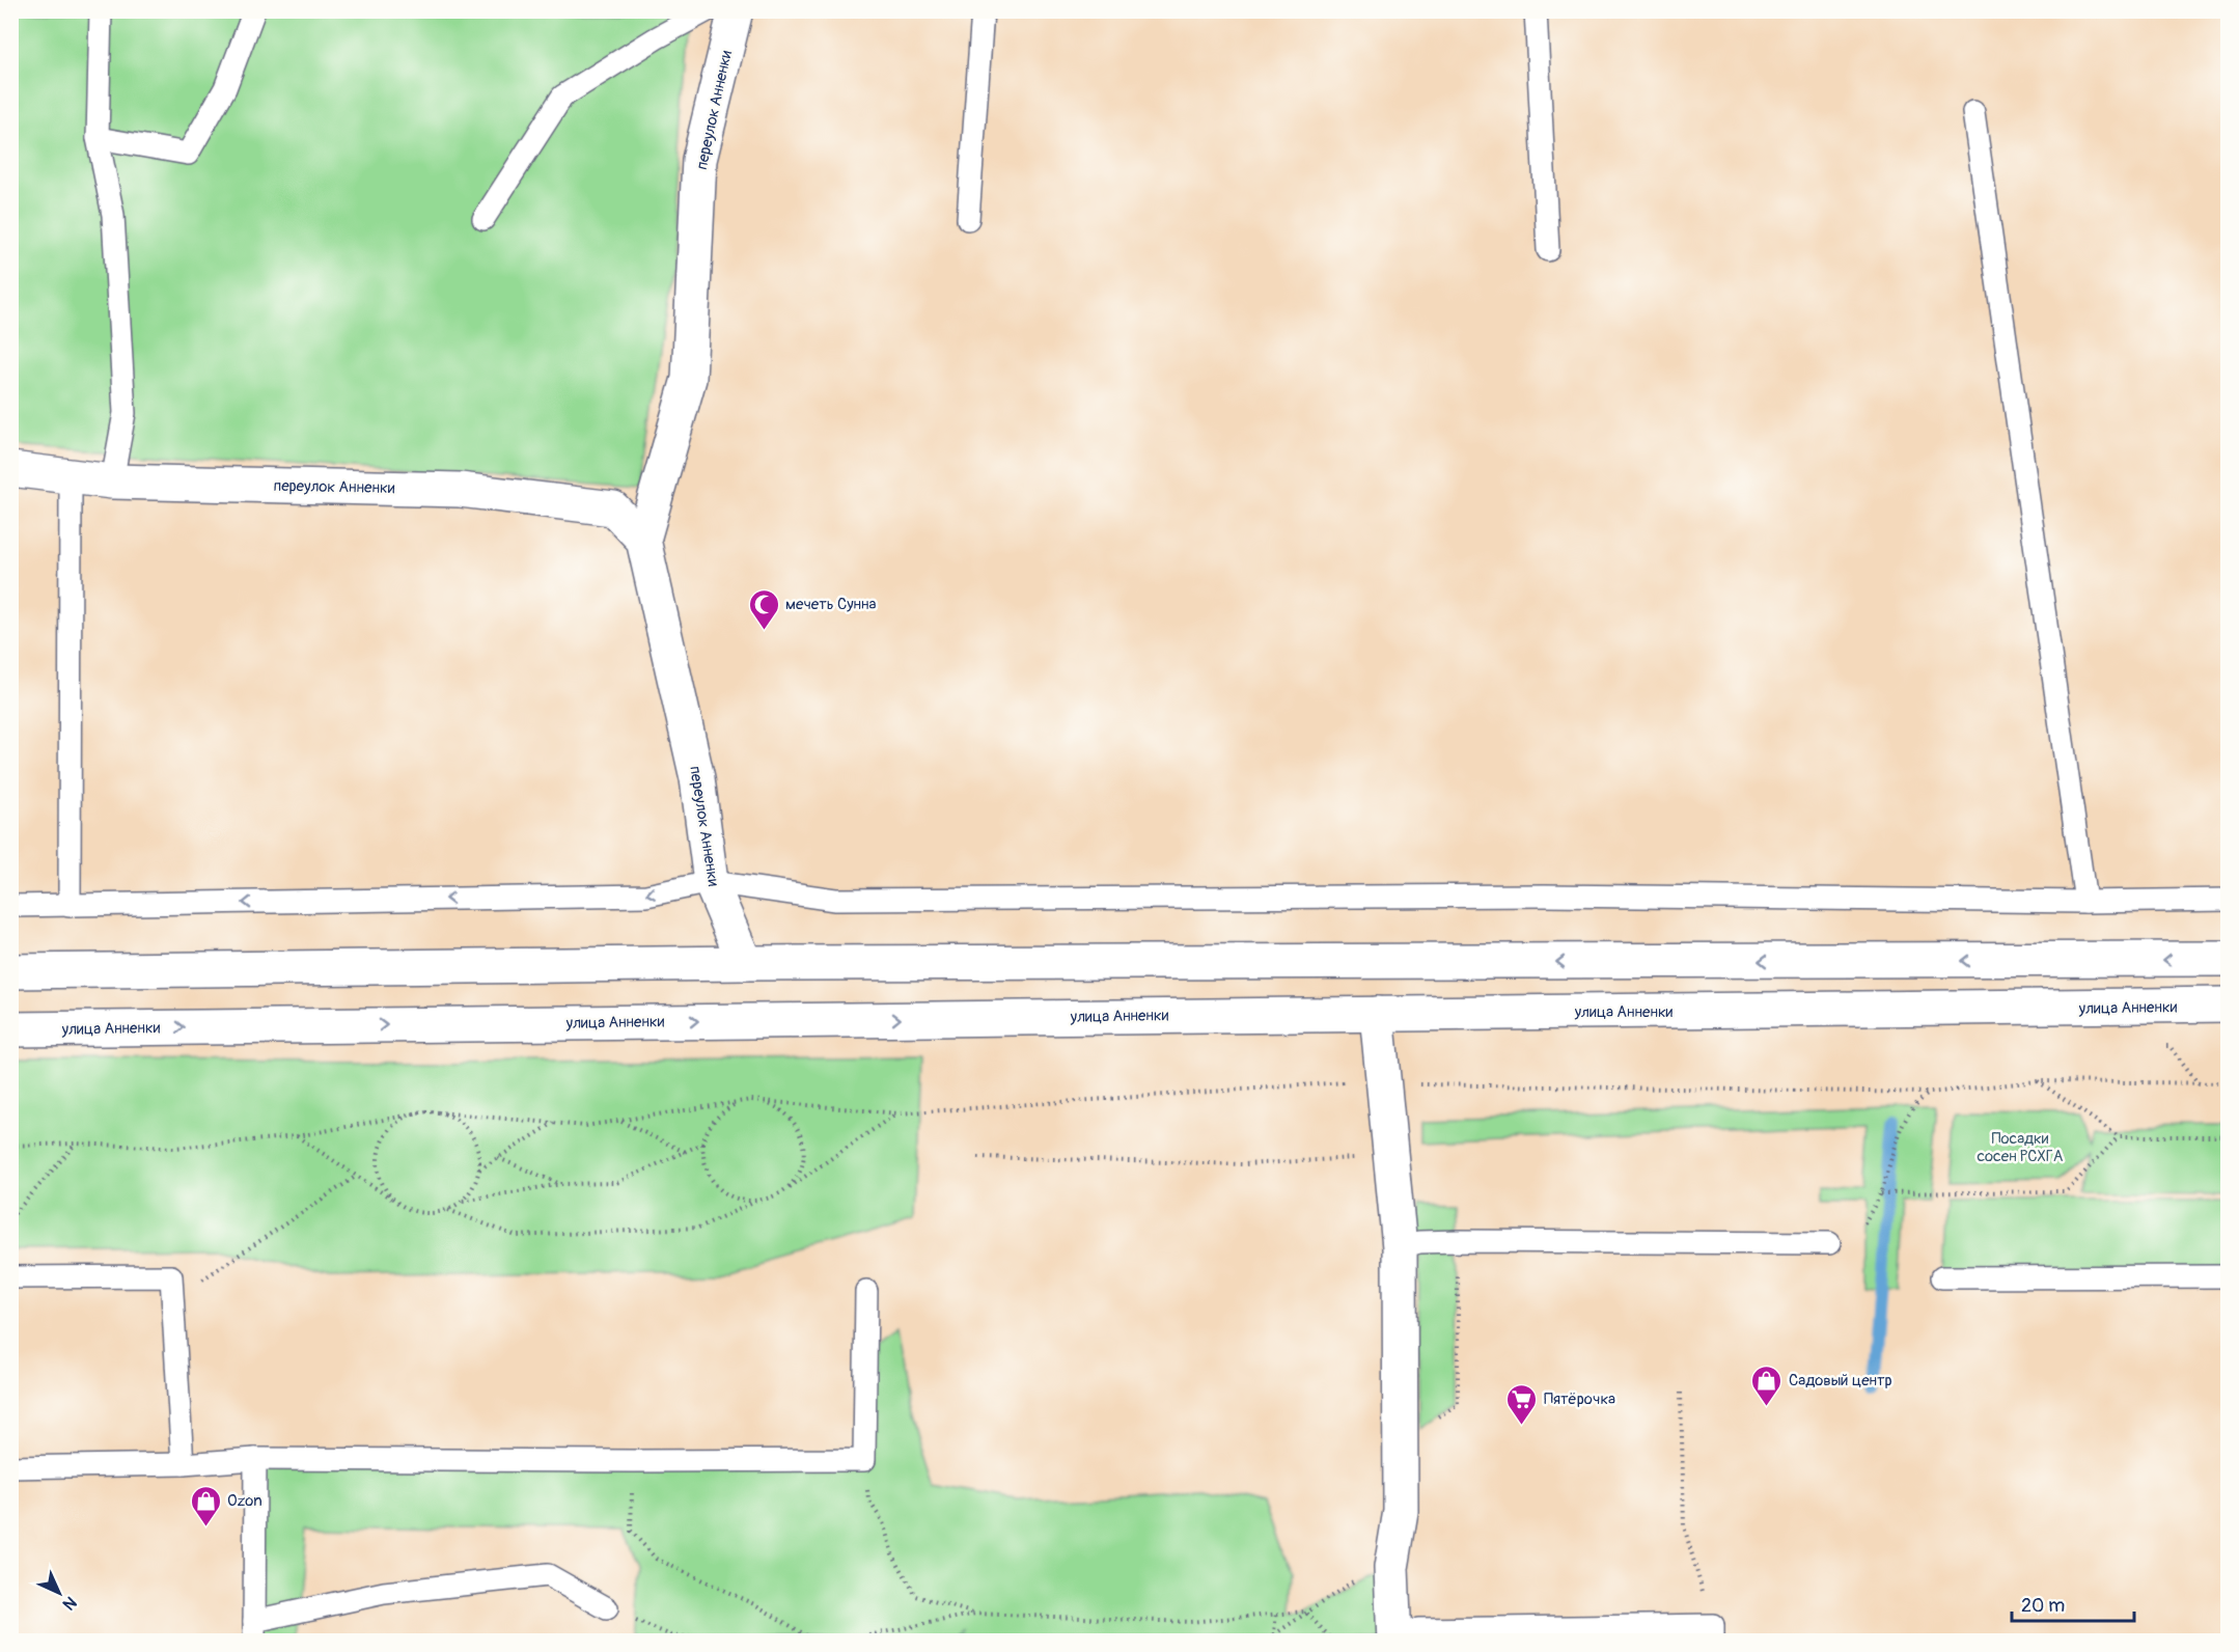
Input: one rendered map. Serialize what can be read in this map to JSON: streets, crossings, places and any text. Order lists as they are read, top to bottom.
{
  "streets": {
    "main road": ["переулок Анненки", "улица Анненки"]
  },
  "parks": ["Посадки сосен РСХГА"],
  "places": {
    "mosque": ["мечеть Сунна"],
    "shop": ["Садовый центр", "Ozon"],
    "supermarket": ["Пятёрочка"]
  },
  "scale_bar": "20 m",
  "north": "bottom right"
}
